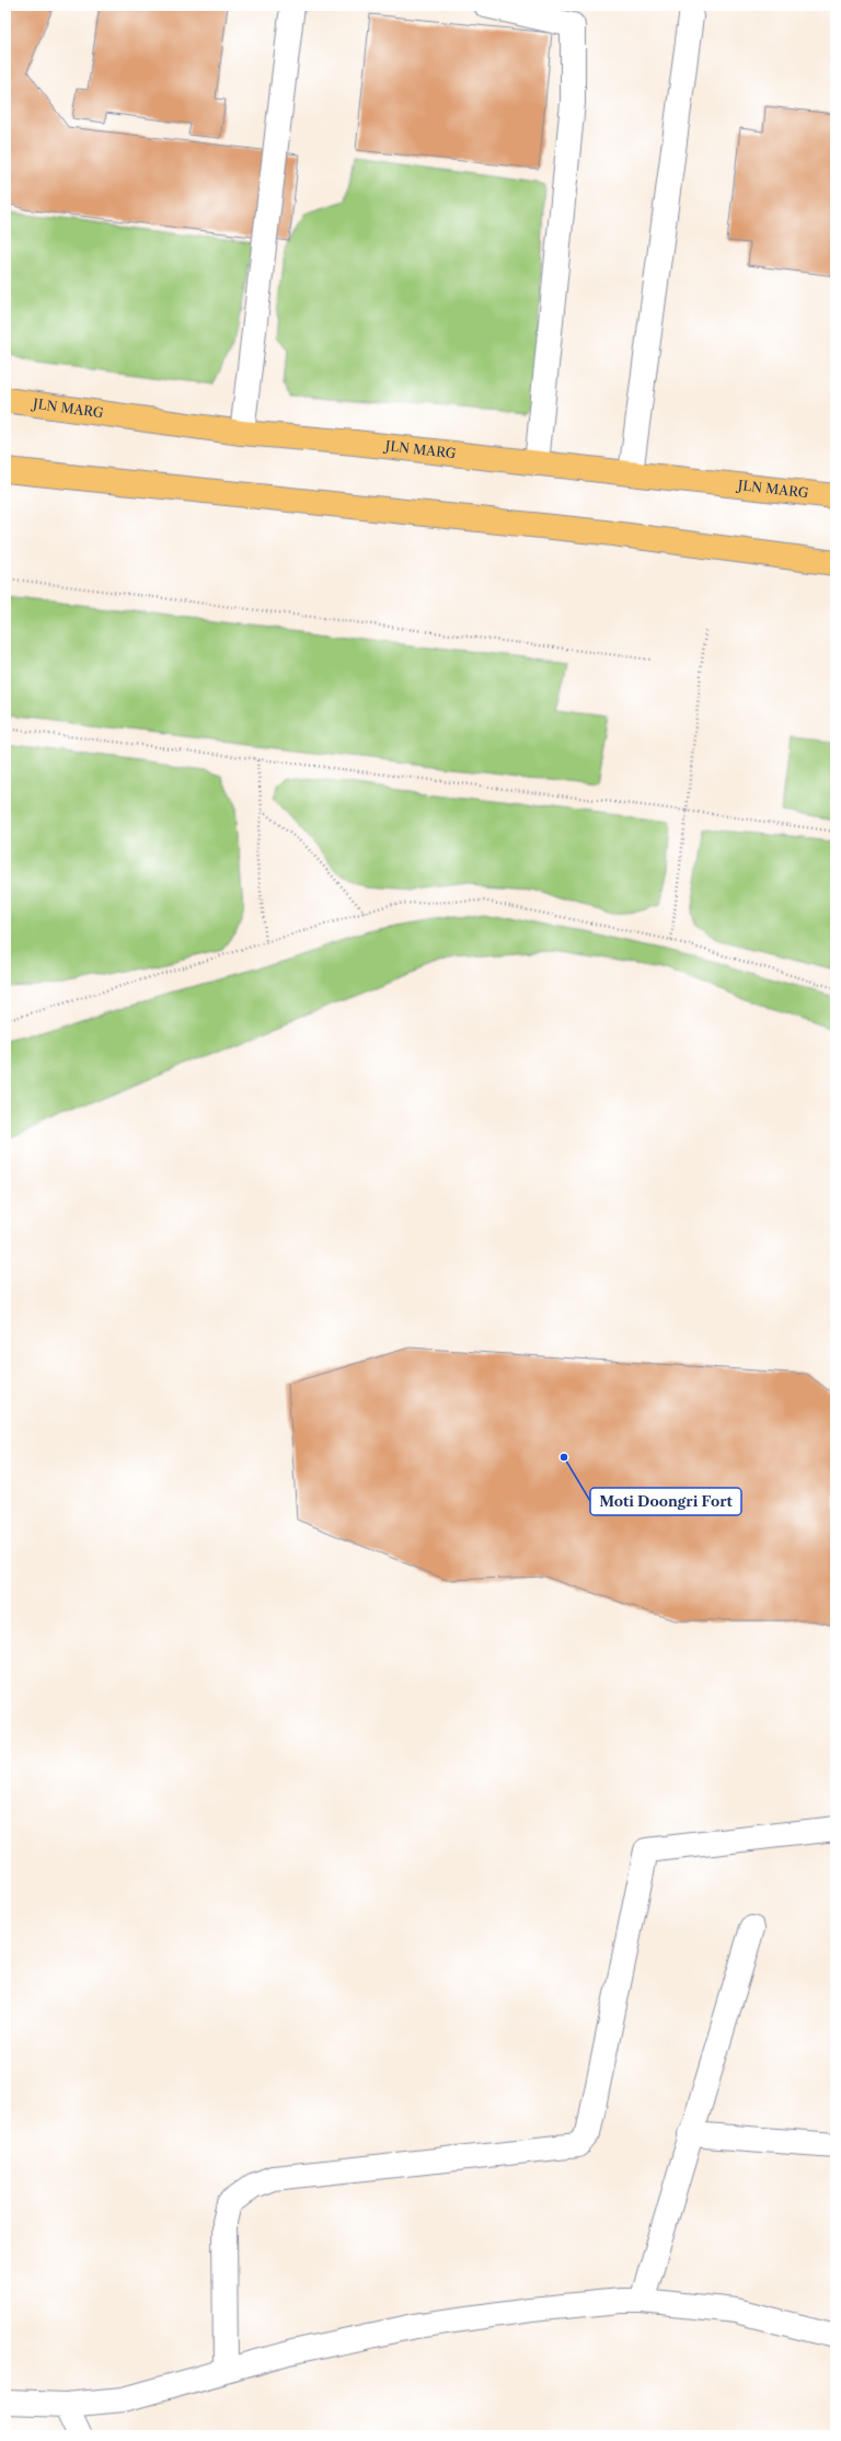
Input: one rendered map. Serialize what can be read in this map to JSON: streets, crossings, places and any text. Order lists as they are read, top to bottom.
{
  "streets": {
    "main road": ["JLN MARG"]
  },
  "places": ["Moti Doongri Fort"]
}
